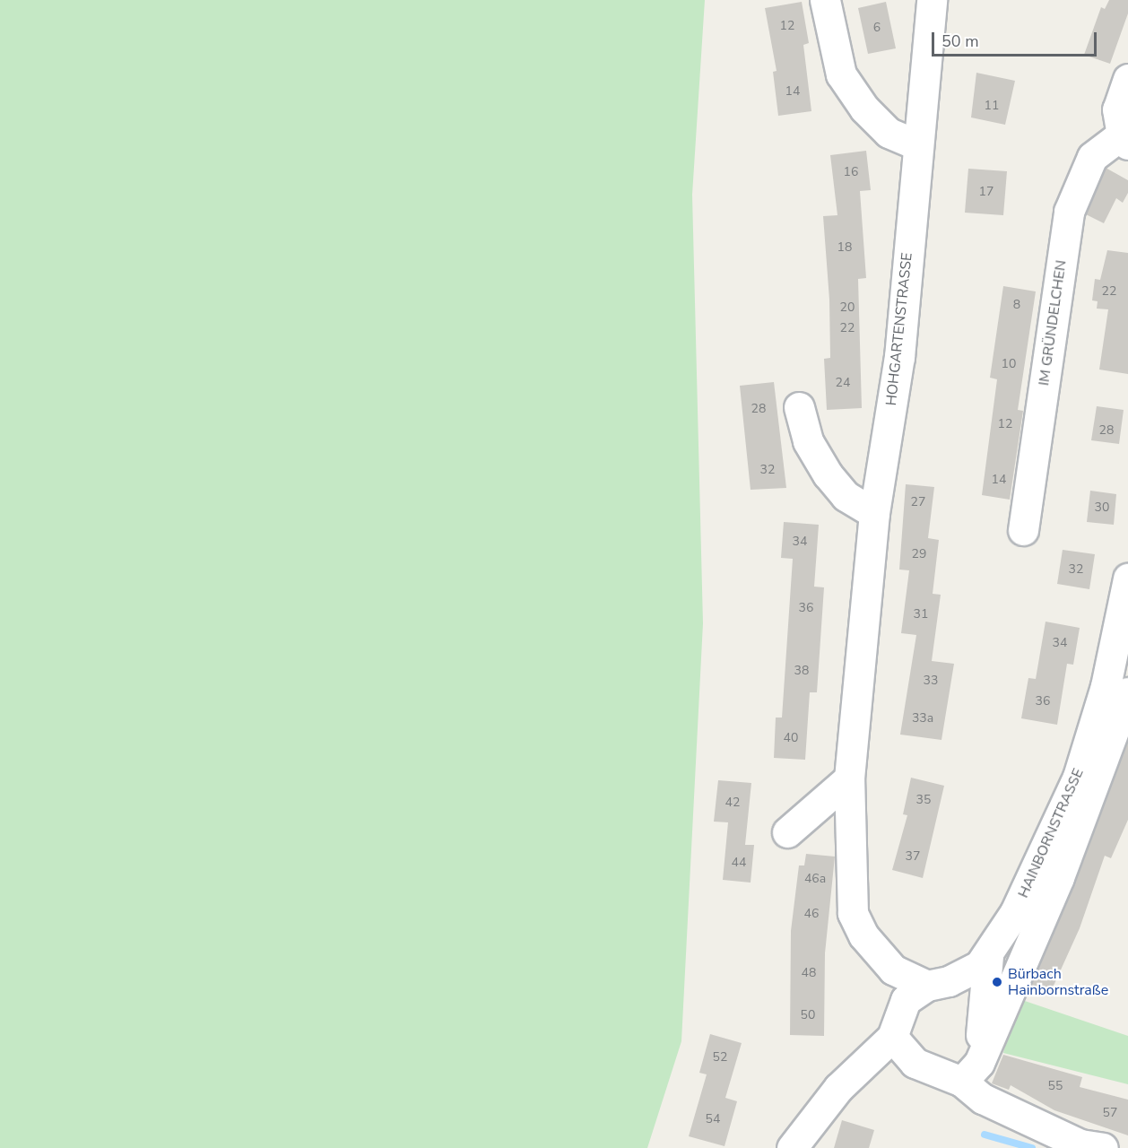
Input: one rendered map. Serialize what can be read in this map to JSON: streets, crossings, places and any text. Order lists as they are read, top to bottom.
{
  "streets": {
    "street": ["IM GRÜNDELCHEN", "HOHGARTENSTRASSE", "HAINBORNSTRASSE"]
  },
  "crossings": [
    ["HOHGARTENSTRASSE", "HAINBORNSTRASSE"]
  ],
  "places": ["Bürbach Hainbornstraße"],
  "house_numbers": [
    "12",
    "6",
    "14",
    "11",
    "16",
    "17",
    "18",
    "22",
    "8",
    "20",
    "22",
    "10",
    "24",
    "28",
    "12",
    "28",
    "32",
    "14",
    "27",
    "30",
    "34",
    "29",
    "32",
    "36",
    "31",
    "34",
    "38",
    "33",
    "36",
    "33a",
    "40",
    "35",
    "42",
    "37",
    "44",
    "46a",
    "46",
    "48",
    "50",
    "52",
    "55",
    "57",
    "54"
  ],
  "scale_bar": "50 m"
}
